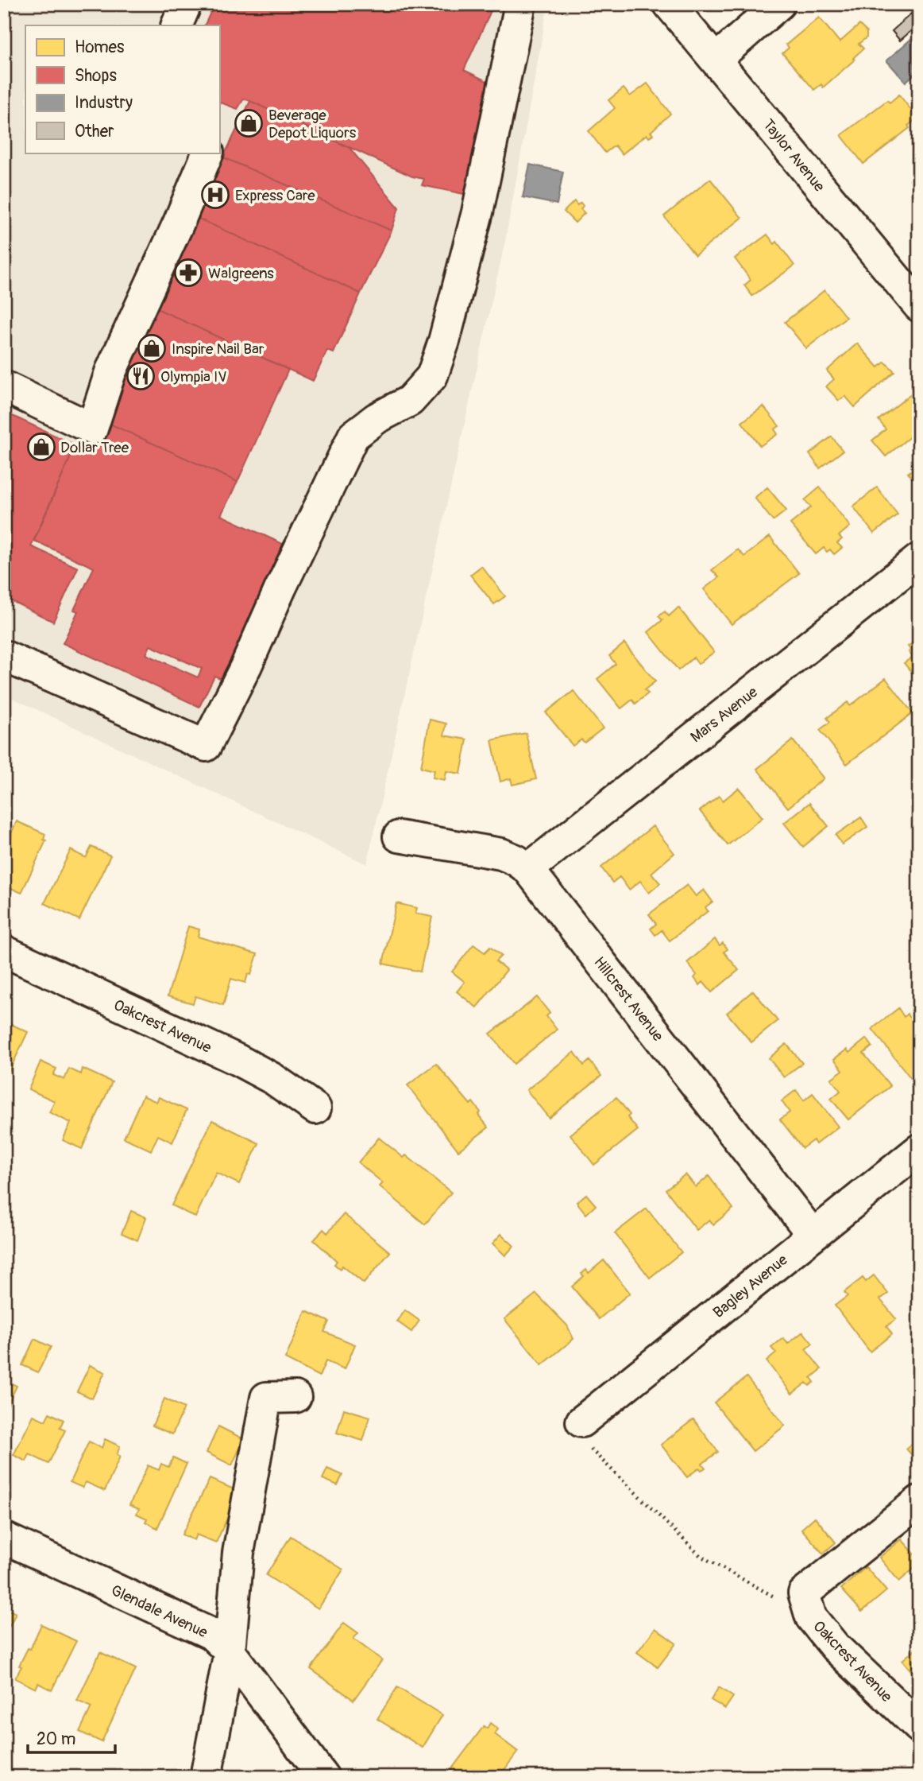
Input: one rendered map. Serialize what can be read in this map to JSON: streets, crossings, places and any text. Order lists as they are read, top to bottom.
{
  "streets": {
    "street": [
      "Taylor Avenue",
      "Mars Avenue",
      "Hillcrest Avenue",
      "Oakcrest Avenue",
      "Bagley Avenue",
      "Glendale Avenue"
    ]
  },
  "crossings": [
    ["Mars Avenue", "Hillcrest Avenue"],
    ["Hillcrest Avenue", "Bagley Avenue"]
  ],
  "places": {
    "shop": ["Beverage Depot Liquors", "Inspire Nail Bar", "Dollar Tree"],
    "hospital": ["Express Care"],
    "pharmacy": ["Walgreens"],
    "restaurant": ["Olympia IV"]
  },
  "legend": [
    "Homes",
    "Shops",
    "Industry",
    "Other"
  ],
  "scale_bar": "20 m"
}
